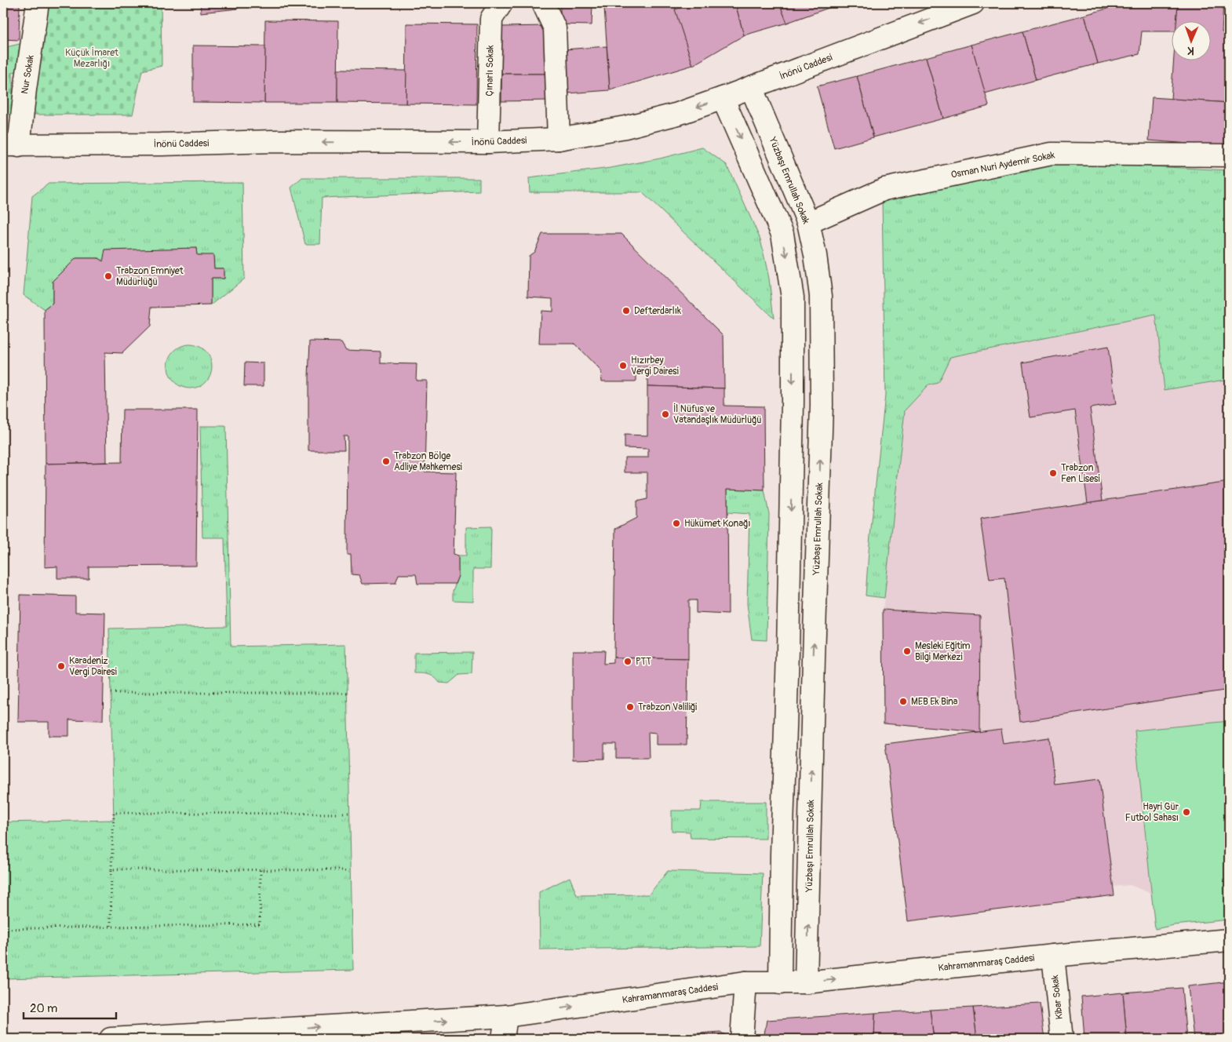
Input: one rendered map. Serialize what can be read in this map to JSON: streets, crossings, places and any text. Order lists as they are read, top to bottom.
{
  "streets": {
    "street": [
      "İnönü Caddesi",
      "Çınarlı Sokak",
      "Nur Sokak",
      "Osman Nuri Aydemir Sokak",
      "Yüzbaşı Emrullah Sokak",
      "Kahramanmaraş Caddesi",
      "Kibar Sokak"
    ]
  },
  "crossings": [
    ["İnönü Caddesi", "Çınarlı Sokak"],
    ["İnönü Caddesi", "Nur Sokak"],
    ["İnönü Caddesi", "Yüzbaşı Emrullah Sokak"],
    ["Osman Nuri Aydemir Sokak", "Yüzbaşı Emrullah Sokak"],
    ["Yüzbaşı Emrullah Sokak", "Kahramanmaraş Caddesi"],
    ["Kahramanmaraş Caddesi", "Kibar Sokak"]
  ],
  "one_way": ["İnönü Caddesi", "Kahramanmaraş Caddesi"],
  "parks": ["Küçük İmaret Mezarlığı"],
  "places": [
    "Trabzon Emniyet Müdürlüğü",
    "Defterdarlık",
    "Hızırbey Vergi Dairesi",
    "İl Nüfus ve Vatandaşlık Müdürlüğü",
    "Trabzon Bölge Adliye Mahkemesi",
    "Trabzon Fen Lisesi",
    "Hükümet Konağı",
    "Mesleki Eğitim Bilgi Merkezi",
    "PTT",
    "Karadeniz Vergi Dairesi",
    "MEB Ek Bina",
    "Trabzon Valiliği",
    "Hayri Gür Futbol Sahası"
  ],
  "scale_bar": "20 m",
  "north": "bottom"
}
